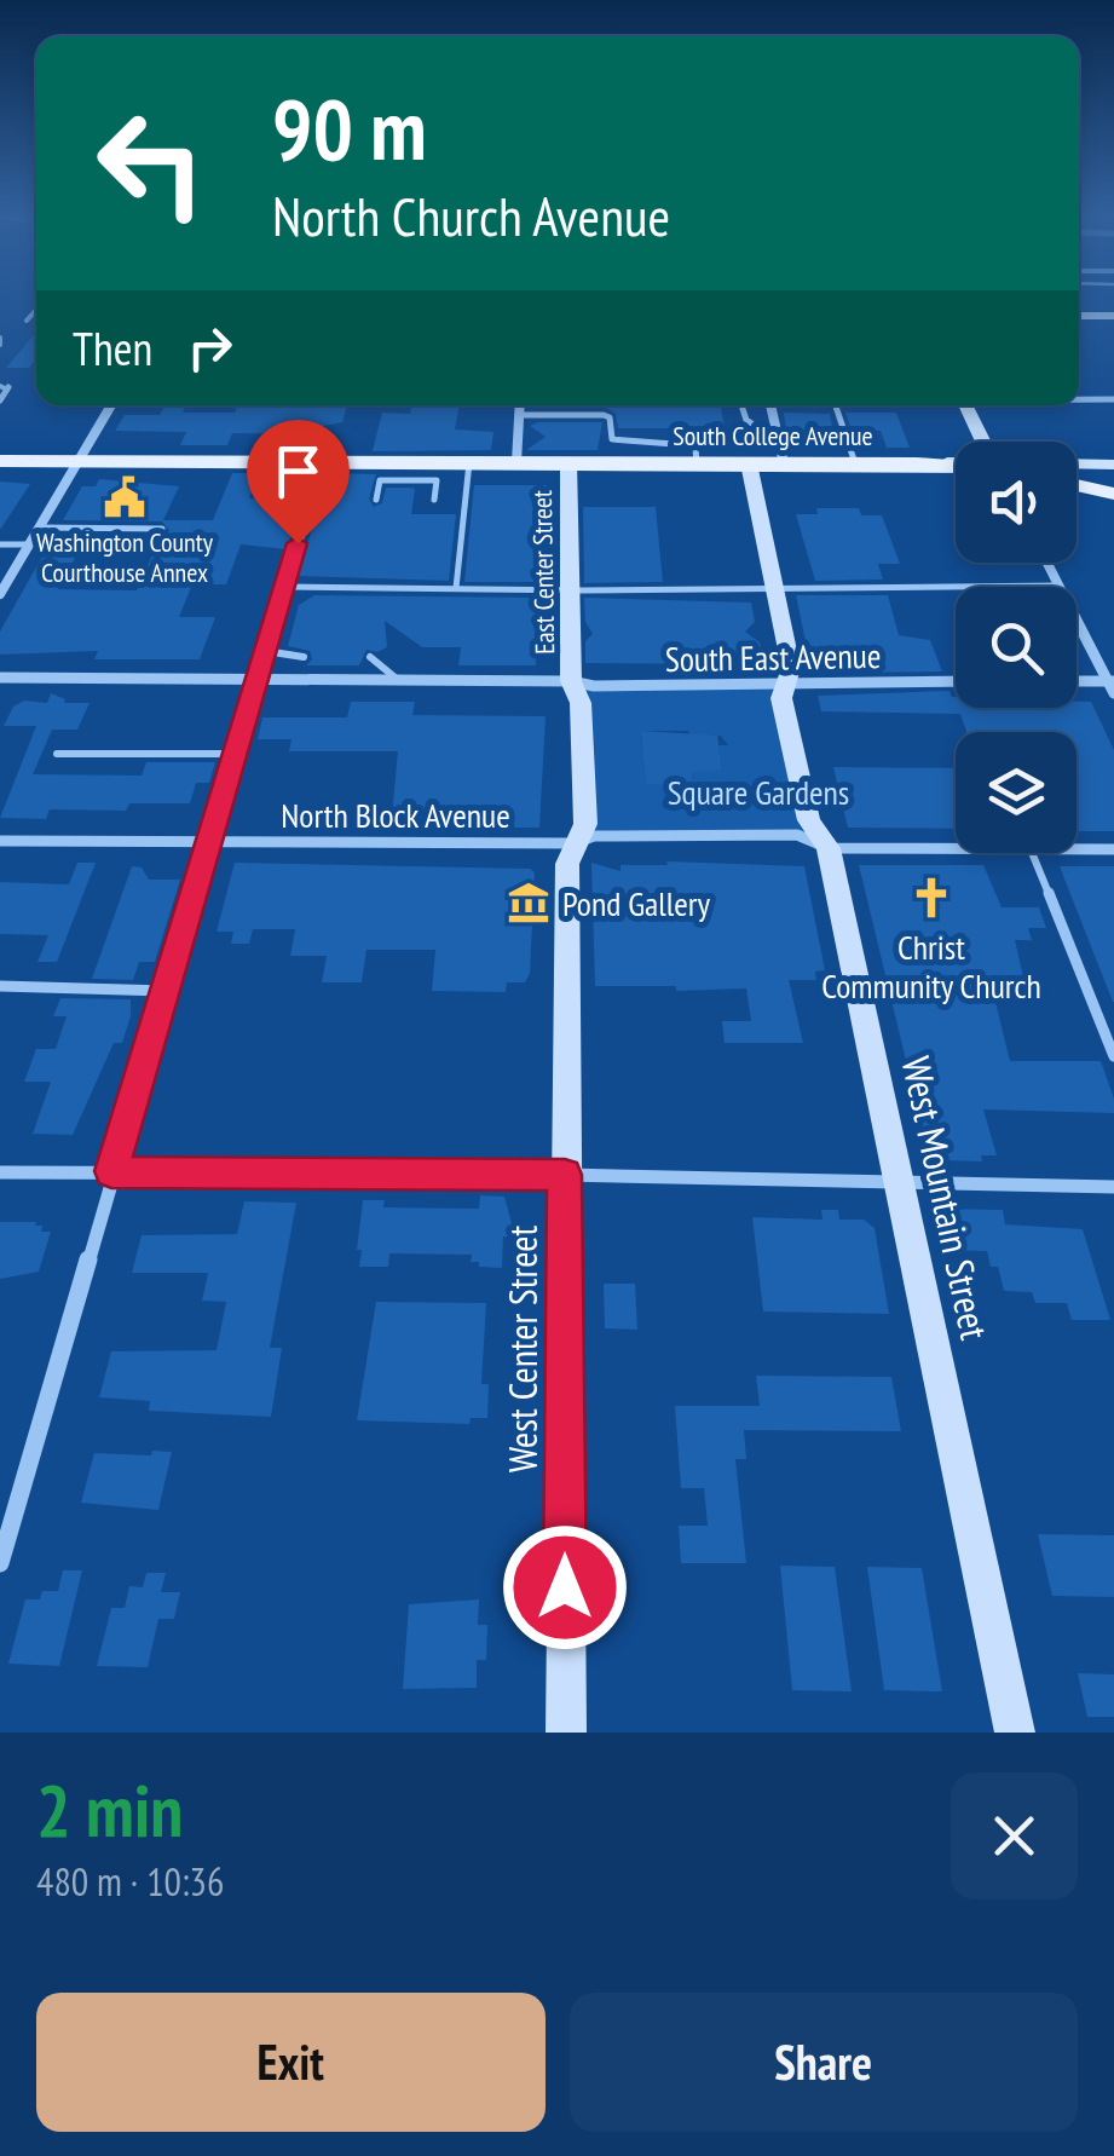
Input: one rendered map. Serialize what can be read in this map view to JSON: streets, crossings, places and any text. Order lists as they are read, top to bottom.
{
  "streets": {
    "main road": ["South College Avenue"],
    "street": [
      "East Center Street",
      "South East Avenue",
      "North Block Avenue",
      "West Mountain Street",
      "West Center Street"
    ]
  },
  "crossings": [
    ["South College Avenue", "East Center Street"],
    ["South College Avenue", "West Mountain Street"],
    ["East Center Street", "South East Avenue"],
    ["East Center Street", "West Center Street"],
    ["South East Avenue", "West Mountain Street"],
    ["South East Avenue", "West Center Street"],
    ["North Block Avenue", "West Mountain Street"],
    ["North Block Avenue", "West Center Street"]
  ],
  "parks": ["Square Gardens"],
  "places": {
    "public building": ["Washington County Courthouse Annex"],
    "church": ["Christ Community Church"],
    "museum": ["Pond Gallery"]
  },
  "page": {
    "turn": ["90 m", "North Church Avenue"],
    "then": "Then",
    "heading": ["2 min", "480 m · 10:36"],
    "buttons": ["Exit", "Share"]
  }
}
